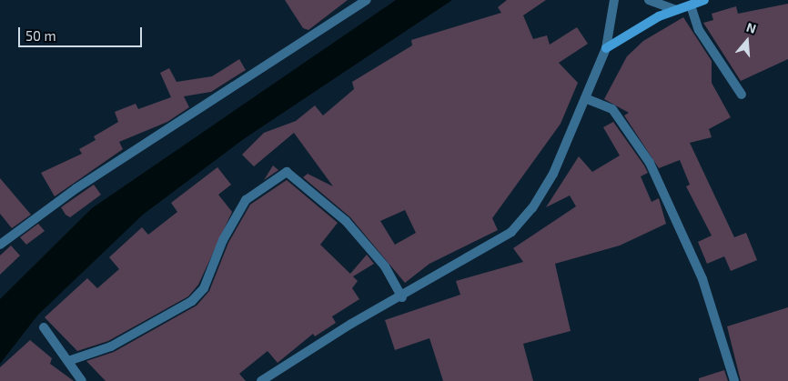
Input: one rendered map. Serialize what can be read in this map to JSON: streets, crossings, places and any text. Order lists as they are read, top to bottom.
{
  "scale_bar": "50 m",
  "north": "top"
}
